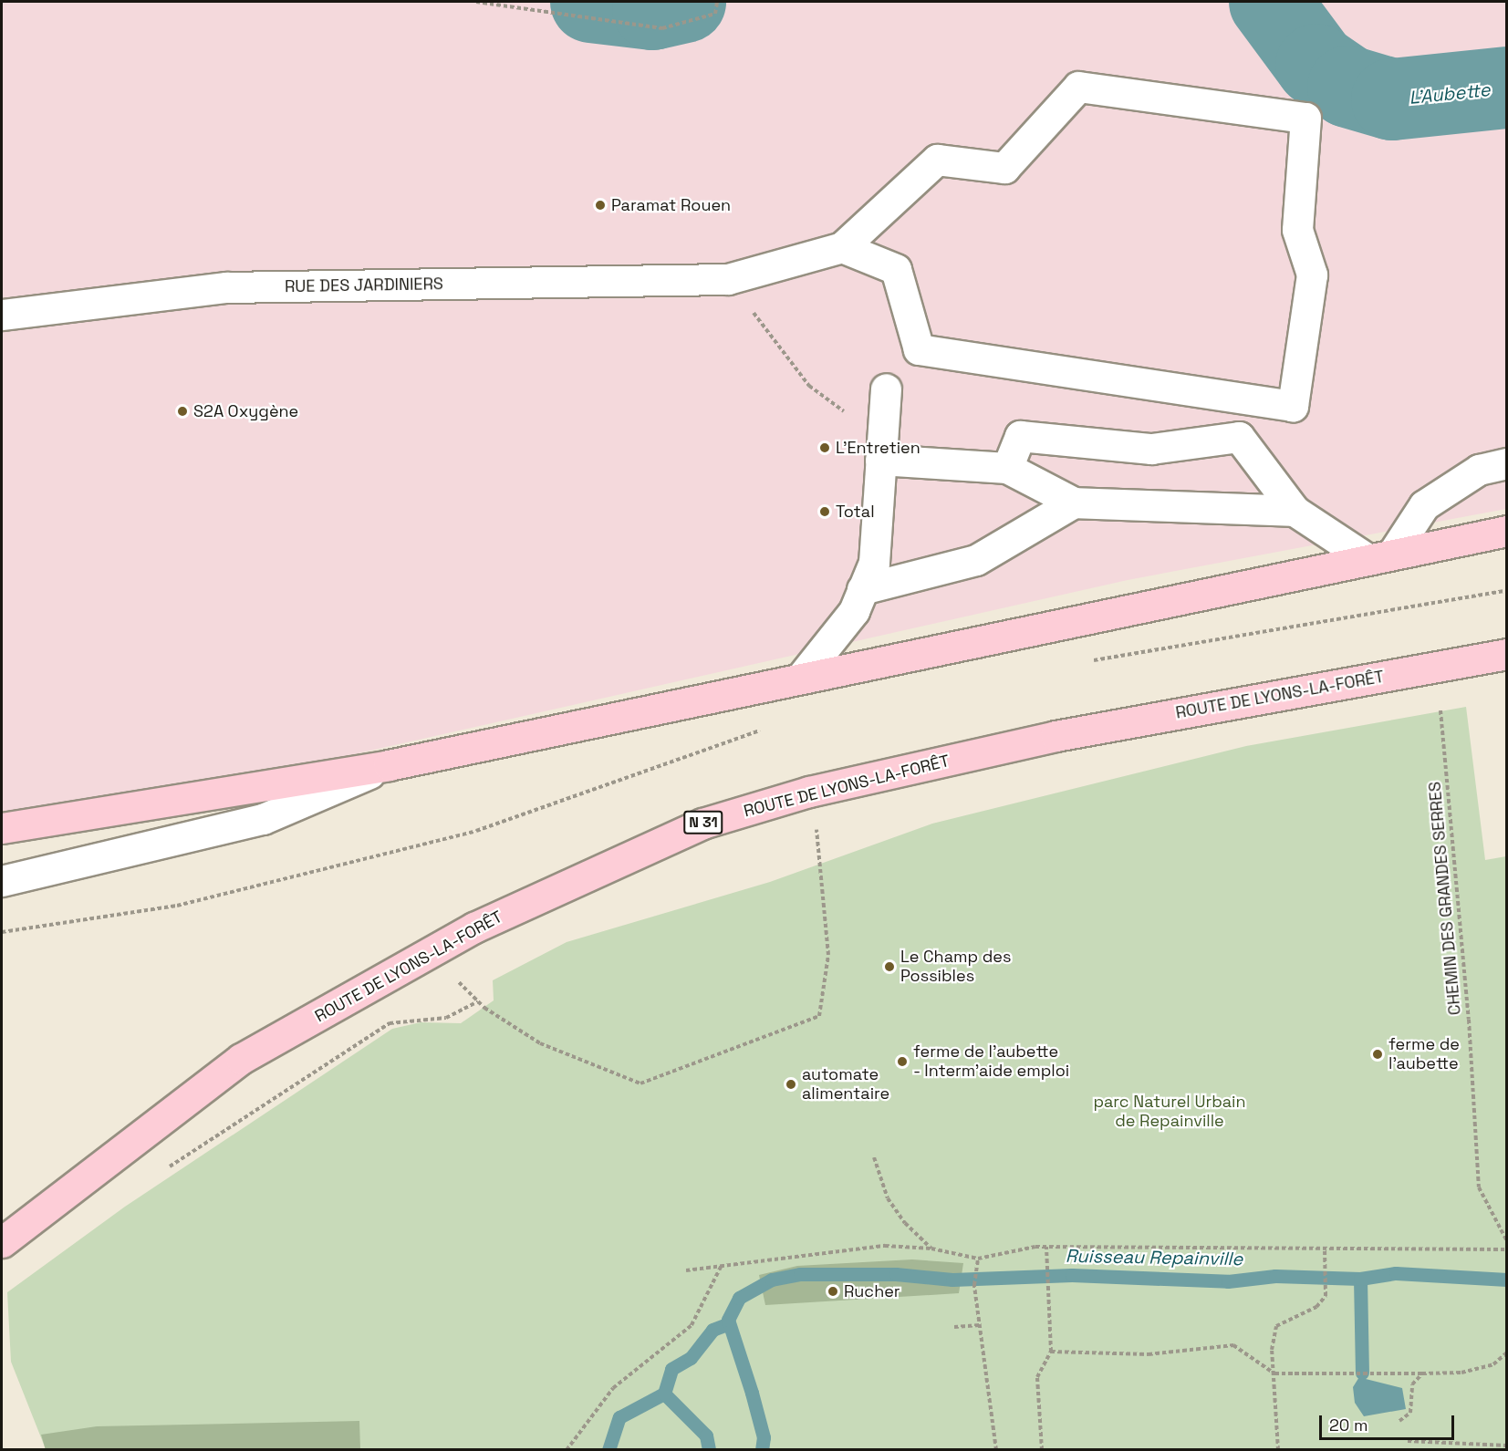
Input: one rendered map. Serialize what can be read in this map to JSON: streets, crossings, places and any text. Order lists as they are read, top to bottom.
{
  "streets": {
    "main road": ["ROUTE DE LYONS-LA-FORÊT", "N 31"],
    "street": ["RUE DES JARDINIERS"],
    "path": ["CHEMIN DES GRANDES SERRES"]
  },
  "water": ["L'Aubette", "Ruisseau Repainville"],
  "parks": ["parc Naturel Urbain de Repainville"],
  "places": [
    "Paramat Rouen",
    "S2A Oxygène",
    "L'Entretien",
    "Total",
    "Le Champ des Possibles",
    "ferme de l'aubette",
    "ferme de l'aubette - Interm'aide emploi",
    "automate alimentaire",
    "Rucher"
  ],
  "scale_bar": "20 m"
}
